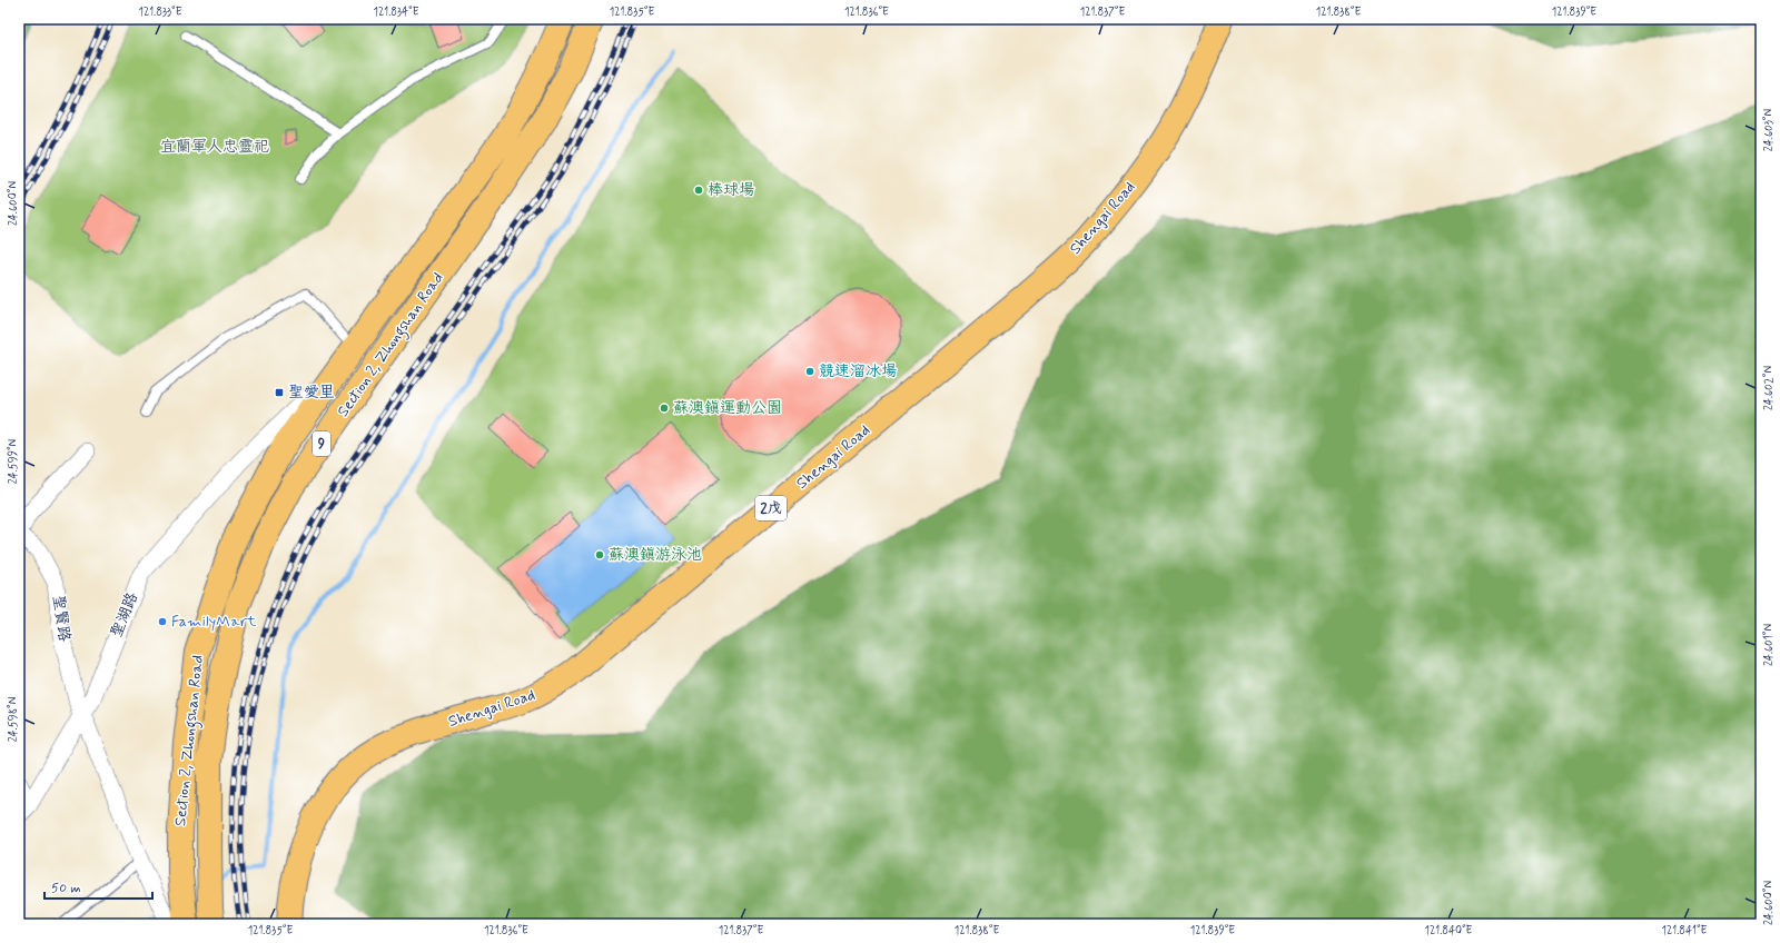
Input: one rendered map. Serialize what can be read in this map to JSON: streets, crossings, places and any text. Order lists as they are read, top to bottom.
{
  "streets": {
    "main road": [
      "Shengai Road",
      "Section 2, Zhongshan Road",
      "9",
      "2戊"
    ],
    "street": ["聖湖路", "聖賢路"]
  },
  "crossings": [
    ["Section 2, Zhongshan Road", "聖湖路"],
    ["聖湖路", "聖賢路"]
  ],
  "parks": ["宜蘭軍人忠靈祀"],
  "places": {
    "other": [
      "棒球場",
      "競速溜冰場",
      "蘇澳鎮運動公園",
      "蘇澳鎮游泳池",
      "FamilyMart"
    ],
    "transit": ["聖愛里"]
  },
  "scale_bar": "50 m",
  "coordinates": [
    "121.833°E",
    "121.834°E",
    "121.835°E",
    "121.836°E",
    "121.837°E",
    "121.838°E",
    "121.839°E",
    "24.603°N",
    "24.600°N",
    "24.602°N",
    "24.599°N",
    "24.601°N",
    "24.598°N",
    "121.840°E",
    "121.841°E"
  ]
}
